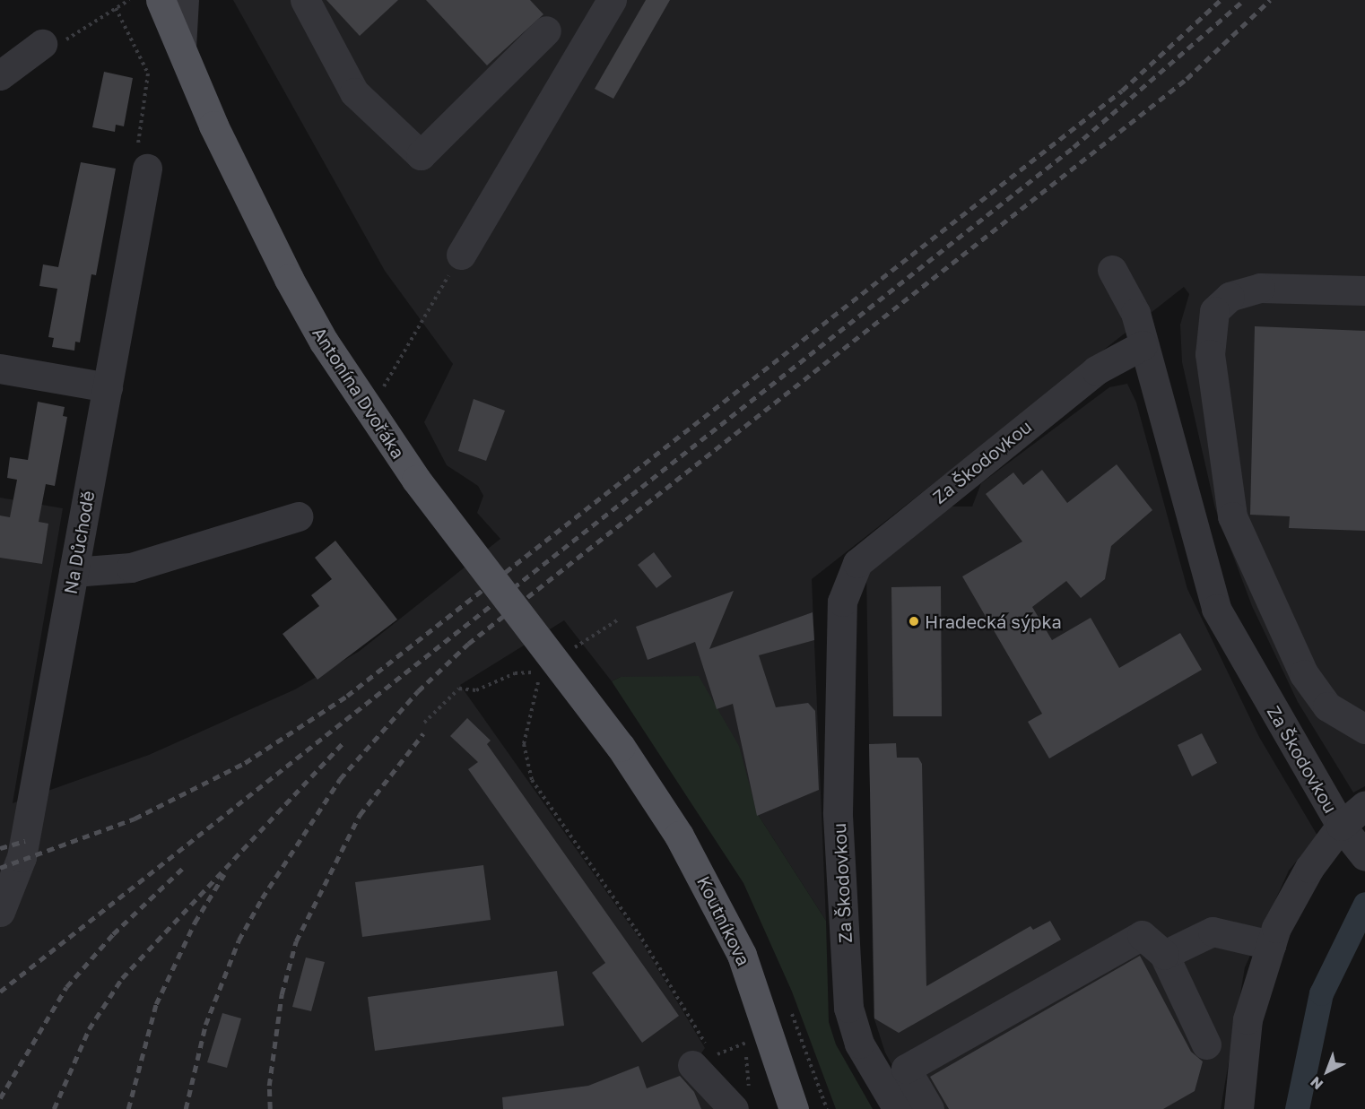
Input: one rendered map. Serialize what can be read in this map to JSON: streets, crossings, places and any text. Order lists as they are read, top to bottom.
{
  "streets": {
    "main road": ["Antonína Dvořáka", "Koutníkova"],
    "street": ["Za Škodovkou", "Na Důchodě"]
  },
  "crossings": [
    ["Antonína Dvořáka", "Koutníkova"]
  ],
  "places": ["Hradecká sýpka"],
  "north": "bottom left"
}
